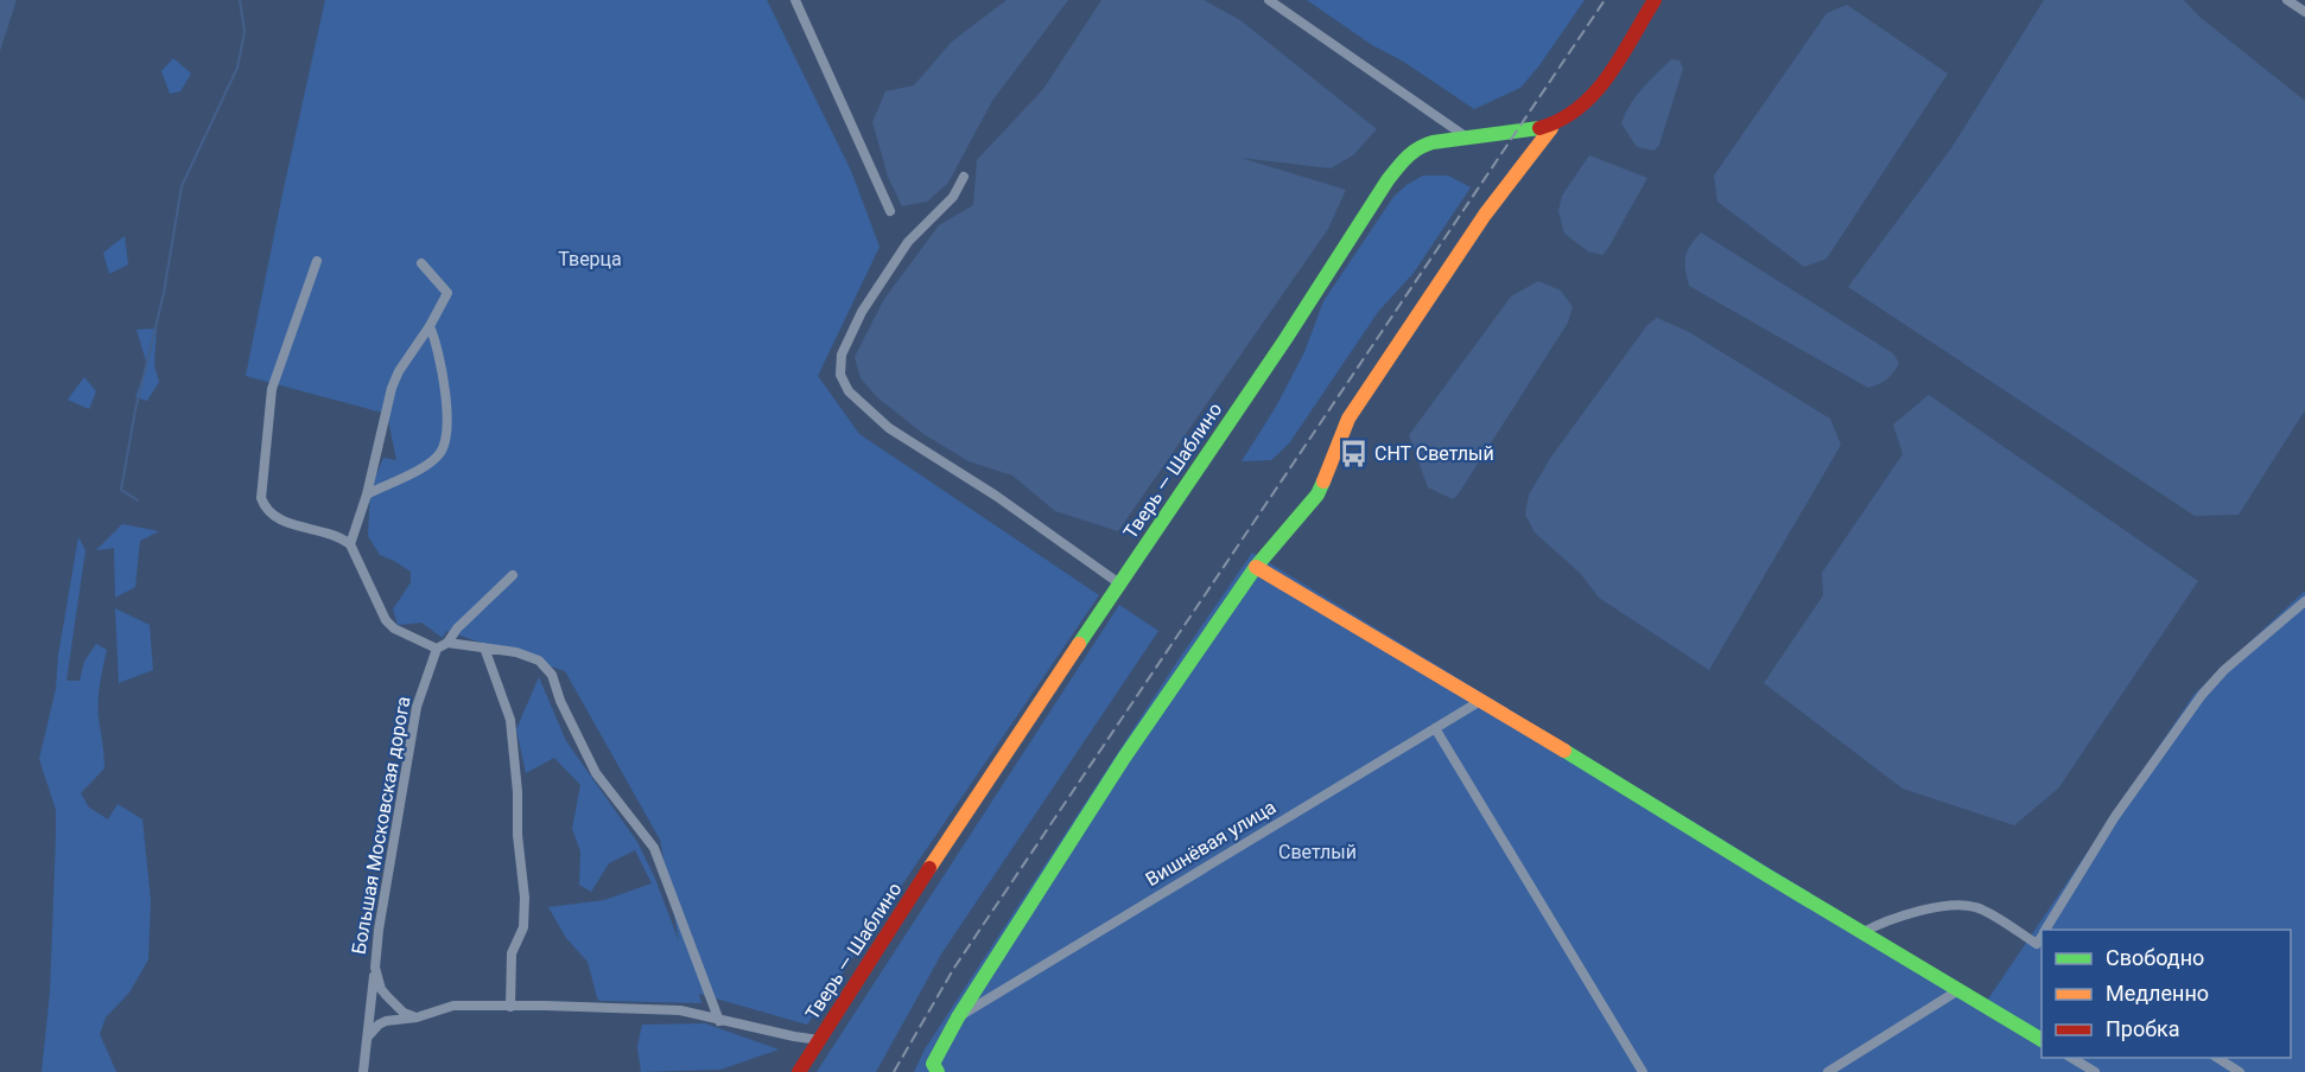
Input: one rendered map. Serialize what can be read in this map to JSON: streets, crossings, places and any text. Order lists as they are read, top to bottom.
{
  "streets": {
    "street": ["Тверь — Шаблино", "Большая Московская дорога", "Вишнёвая улица"]
  },
  "parks": ["Тверца", "Светлый"],
  "places": {
    "bus stop": ["СНТ Светлый"]
  },
  "legend": ["Свободно", "Медленно", "Пробка"]
}
